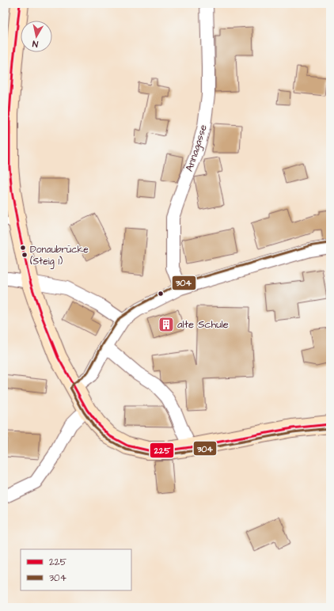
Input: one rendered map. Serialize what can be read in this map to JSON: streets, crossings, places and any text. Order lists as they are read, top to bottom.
{
  "streets": {
    "street": ["Annagasse"]
  },
  "places": {
    "other": ["Donaubrücke (Steig 1)"],
    "building": ["alte Schule"]
  },
  "lines": ["transit line 225", "transit line 304"],
  "legend": ["225", "304"],
  "north": "bottom"
}
